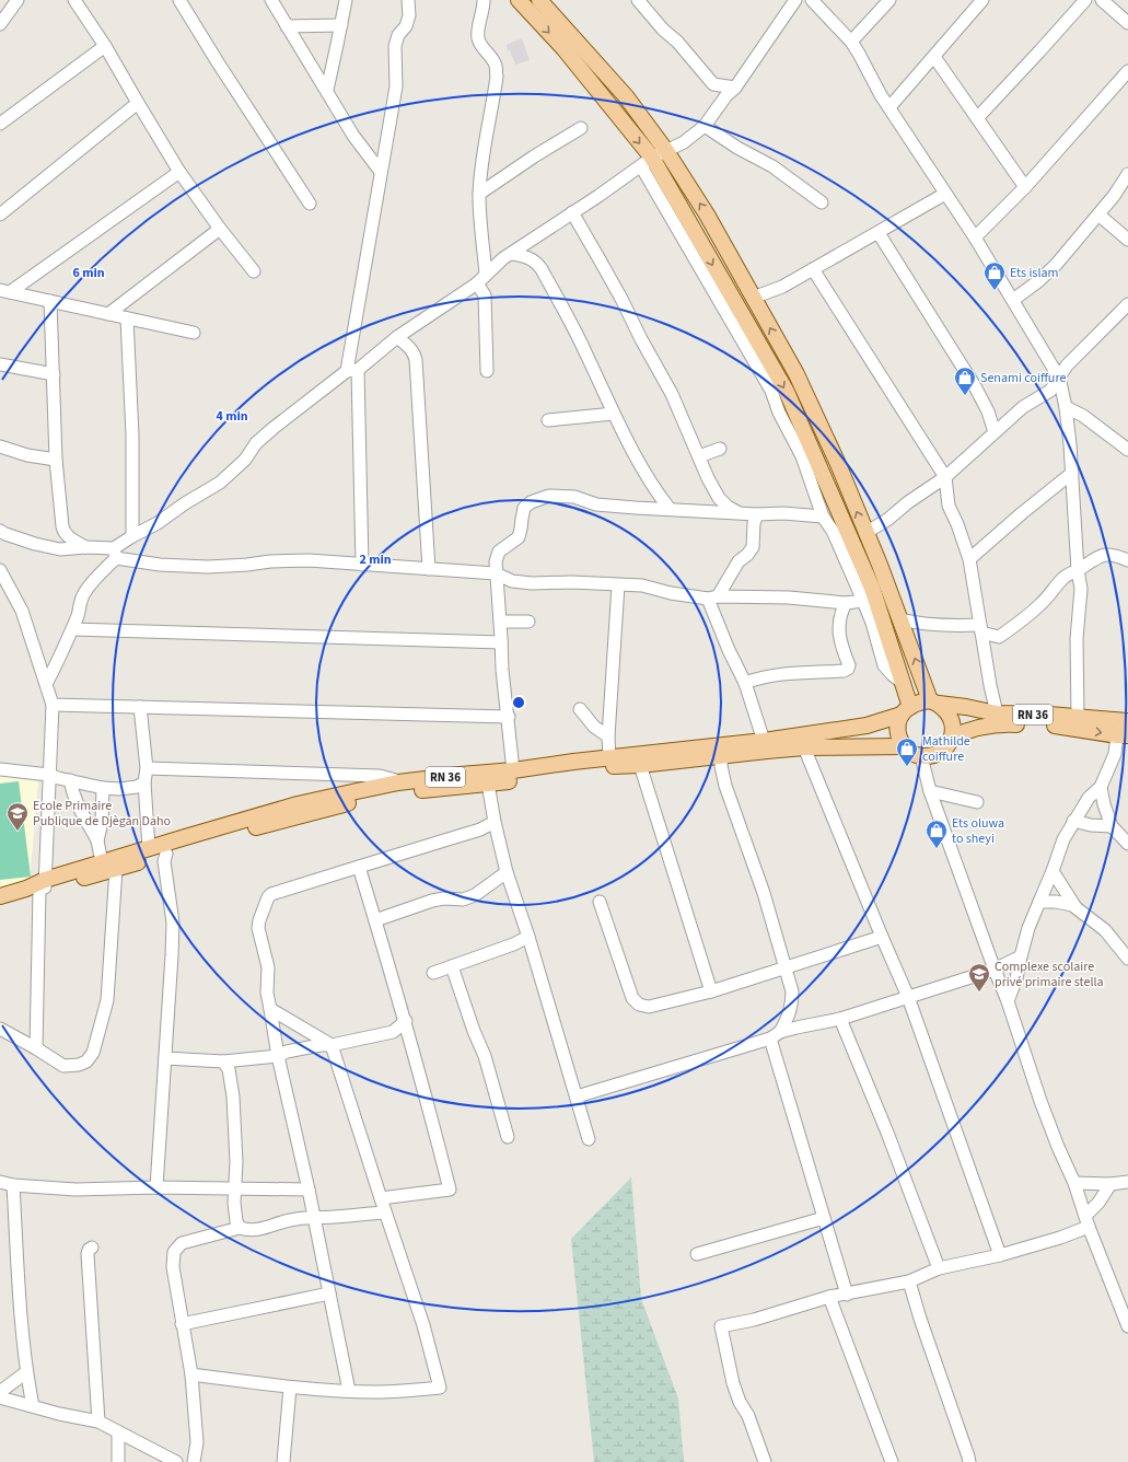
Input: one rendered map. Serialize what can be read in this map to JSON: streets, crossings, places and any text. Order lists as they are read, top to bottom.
{
  "streets": {
    "main road": ["RN 36"]
  },
  "places": {
    "shop": [
      "Ets islam",
      "Senami coiffure",
      "Mathilde coiffure",
      "Ets oluwa to sheyi"
    ],
    "school or university": ["Ecole Primaire Publique de Djègan Daho", "Complexe scolaire privé primaire stella"]
  },
  "rings": ["6 min", "4 min", "2 min"]
}
